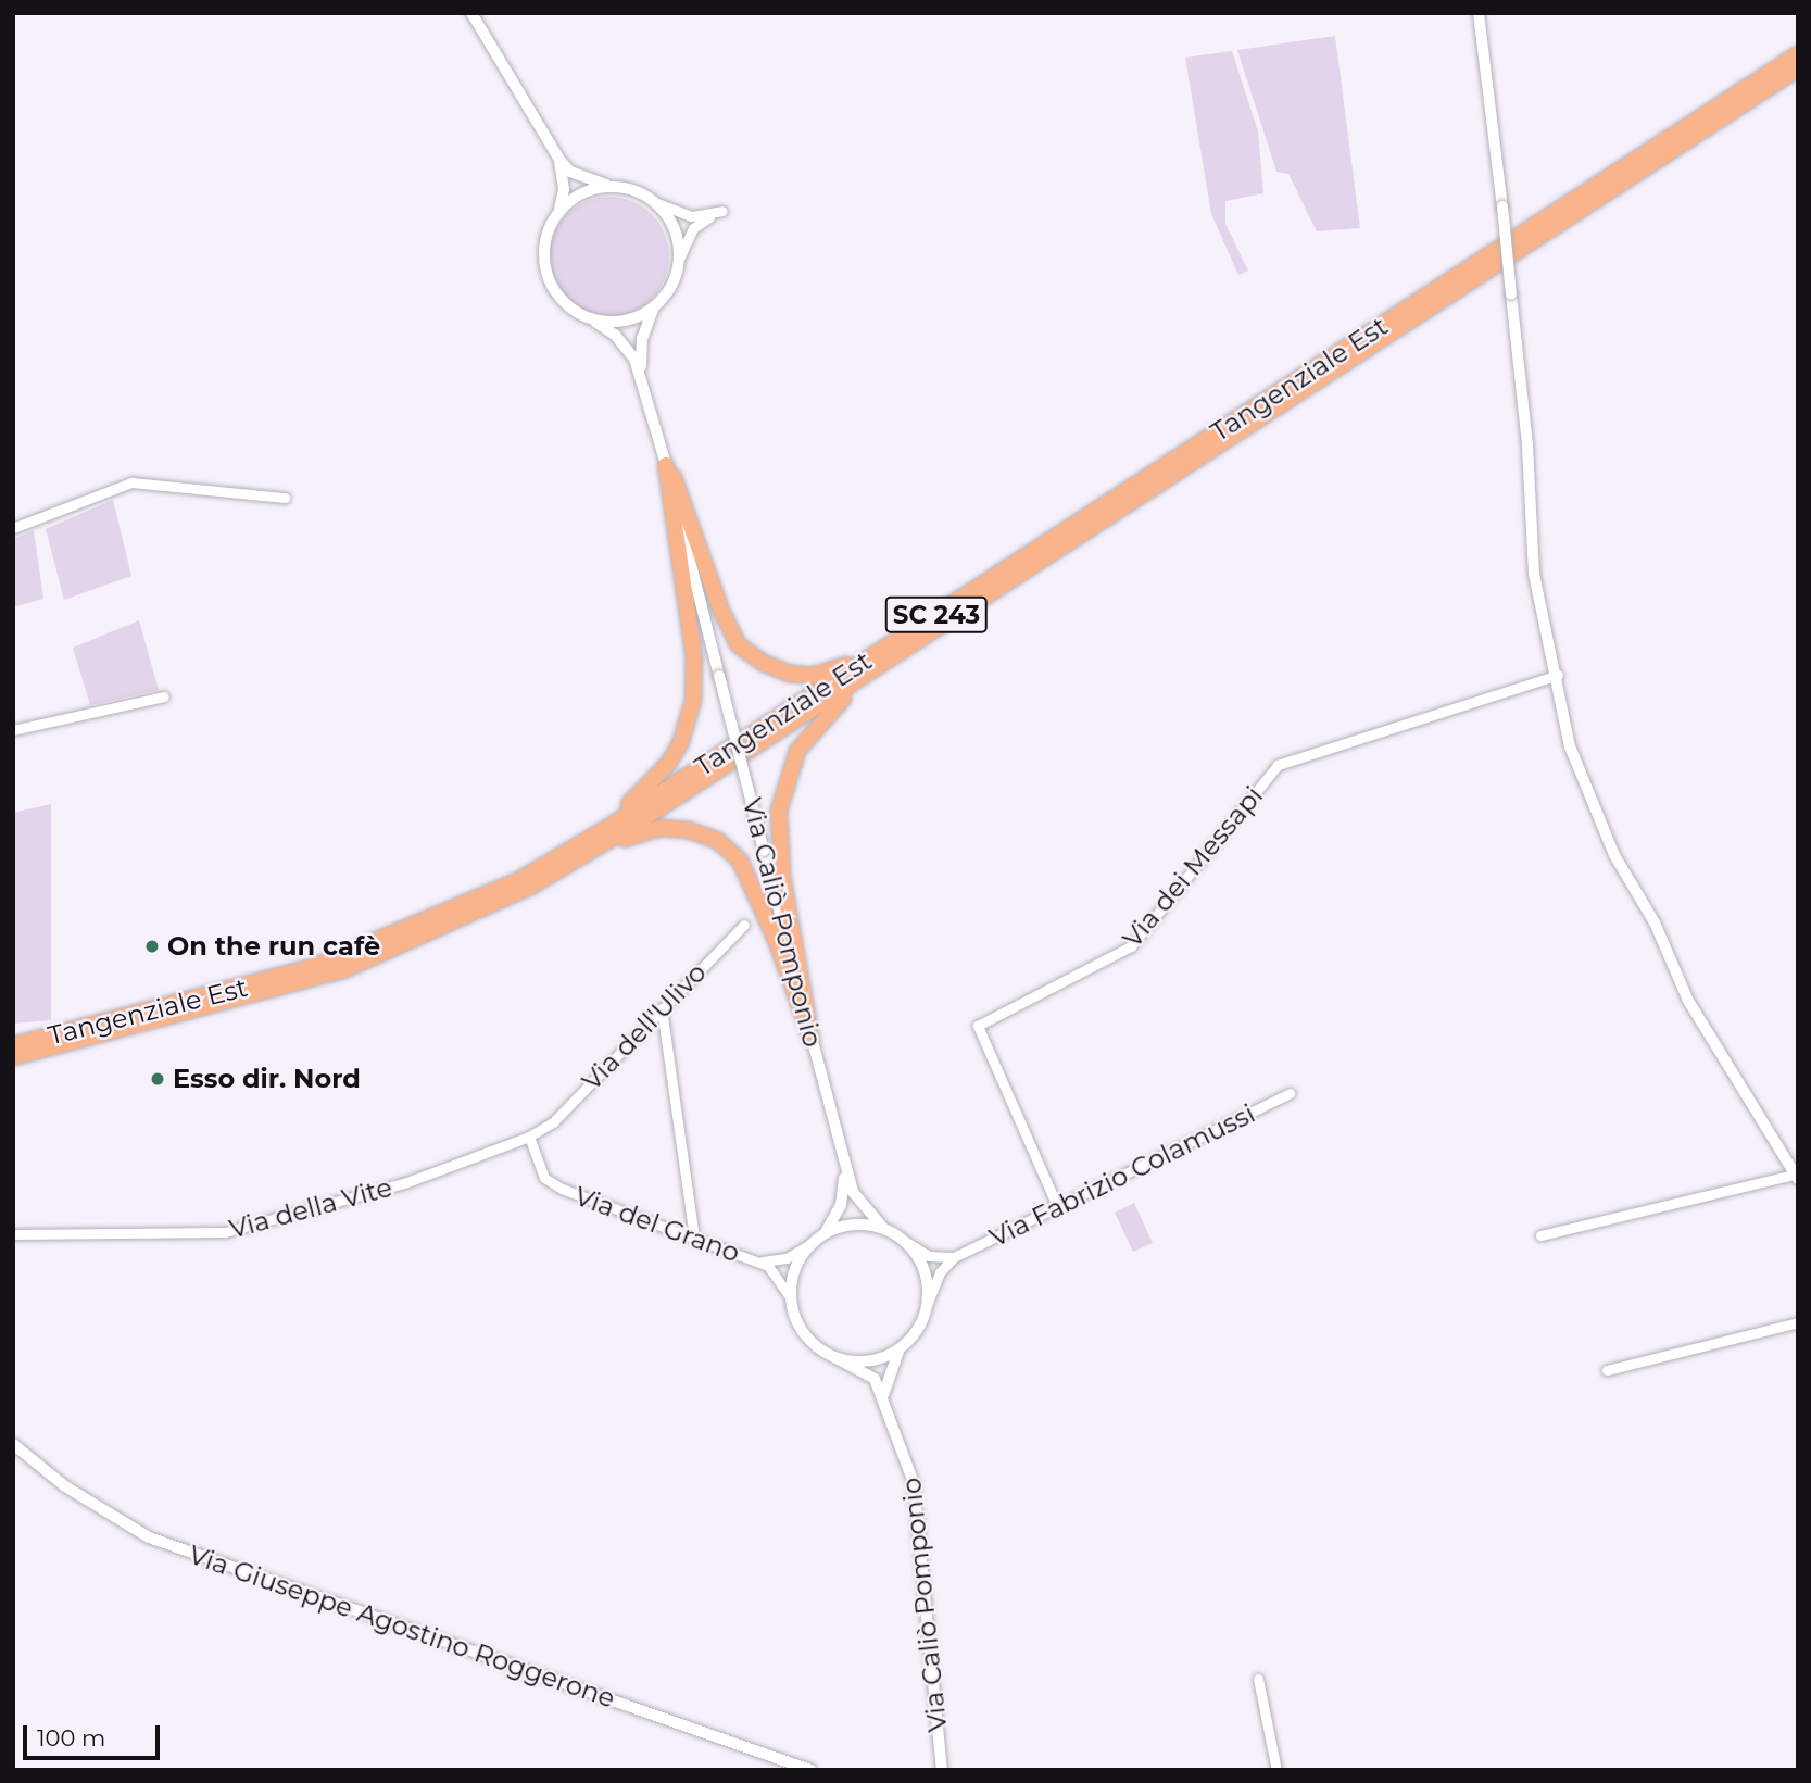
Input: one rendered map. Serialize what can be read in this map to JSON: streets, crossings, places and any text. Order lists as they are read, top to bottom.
{
  "streets": {
    "highway": ["Tangenziale Est", "SC 243"],
    "street": [
      "Via dei Messapi",
      "Via Caliò Pomponio",
      "Via dell'Ulivo",
      "Via Fabrizio Colamussi",
      "Via della Vite",
      "Via del Grano",
      "Via Giuseppe Agostino Roggerone"
    ]
  },
  "crossings": [
    ["Via dei Messapi", "Via Fabrizio Colamussi"],
    ["Via dell'Ulivo", "Via della Vite"],
    ["Via dell'Ulivo", "Via del Grano"],
    ["Via della Vite", "Via del Grano"]
  ],
  "places": ["On the run cafè", "Esso dir. Nord"],
  "scale_bar": "100 m"
}
